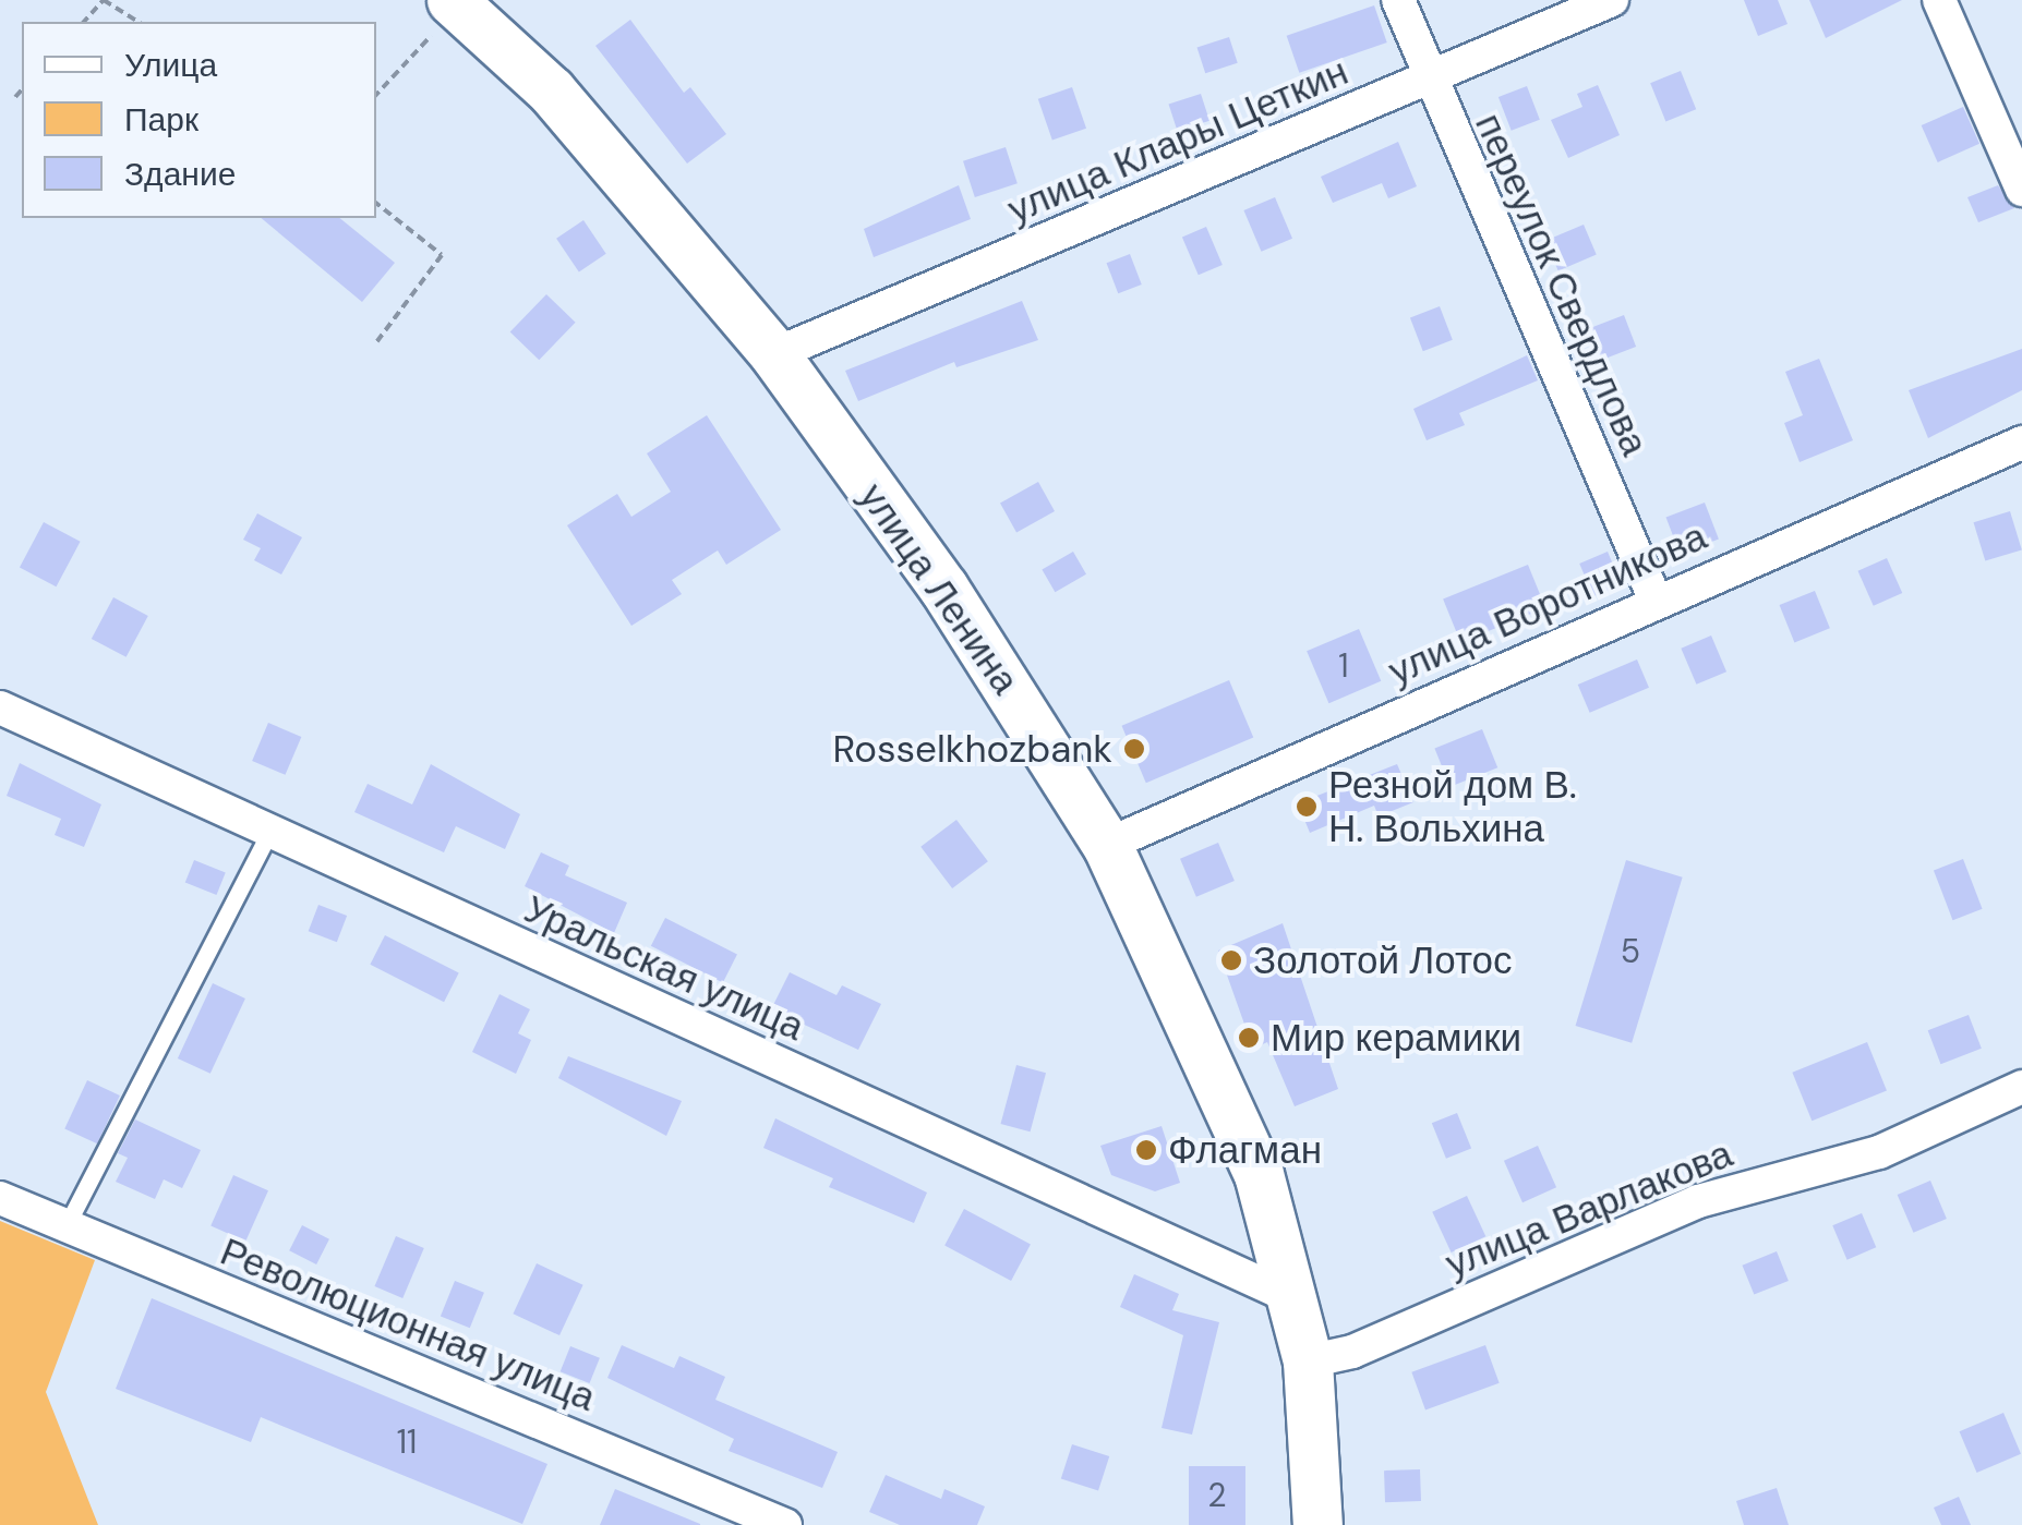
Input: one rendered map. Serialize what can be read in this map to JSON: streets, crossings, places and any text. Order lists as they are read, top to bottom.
{
  "streets": {
    "main road": ["улица Ленина"],
    "street": [
      "улица Клары Цеткин",
      "переулок Свердлова",
      "улица Воротникова",
      "Уральская улица",
      "улица Варлакова",
      "Революционная улица"
    ]
  },
  "crossings": [
    ["улица Клары Цеткин", "переулок Свердлова"],
    ["улица Клары Цеткин", "улица Ленина"],
    ["переулок Свердлова", "улица Воротникова"],
    ["улица Ленина", "улица Воротникова"],
    ["улица Ленина", "Уральская улица"],
    ["улица Ленина", "улица Варлакова"]
  ],
  "places": [
    "Rosselkhozbank",
    "Резной дом В. Н. Вольхина",
    "Золотой Лотос",
    "Мир керамики",
    "Флагман"
  ],
  "house_numbers": [
    "1",
    "5",
    "11",
    "2"
  ],
  "legend": ["Улица", "Парк", "Здание"]
}
